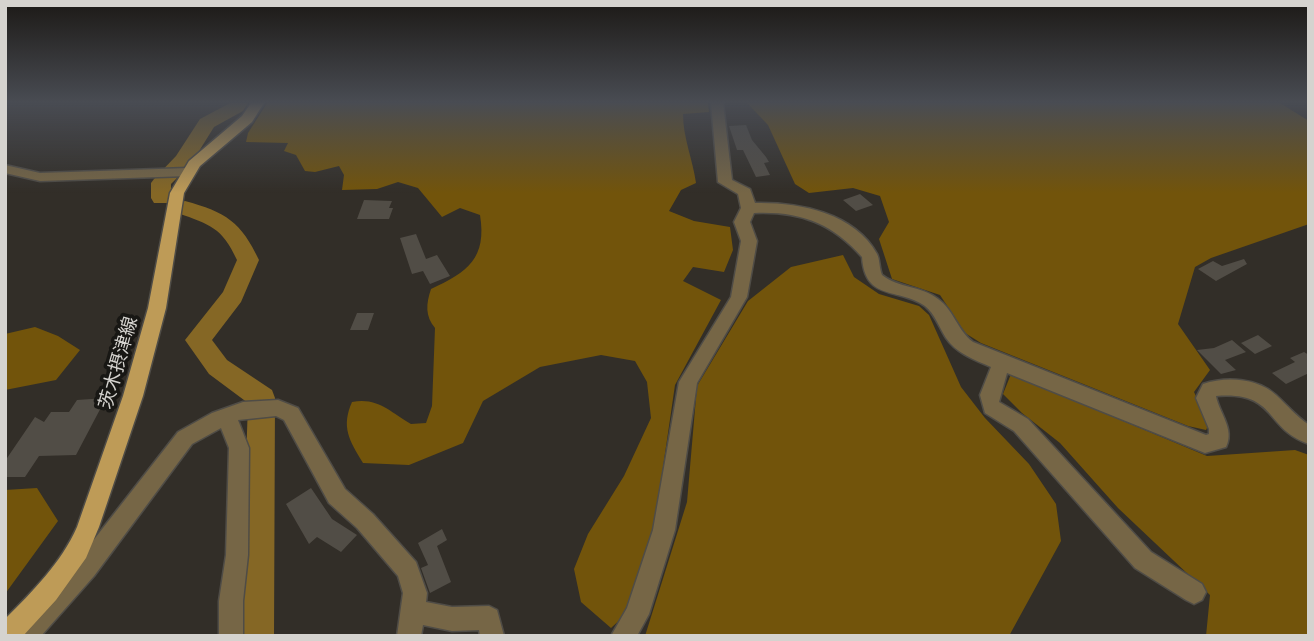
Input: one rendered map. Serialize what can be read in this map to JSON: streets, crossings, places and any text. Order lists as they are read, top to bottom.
{
  "streets": {
    "main road": ["茨木摂津線"]
  }
}
